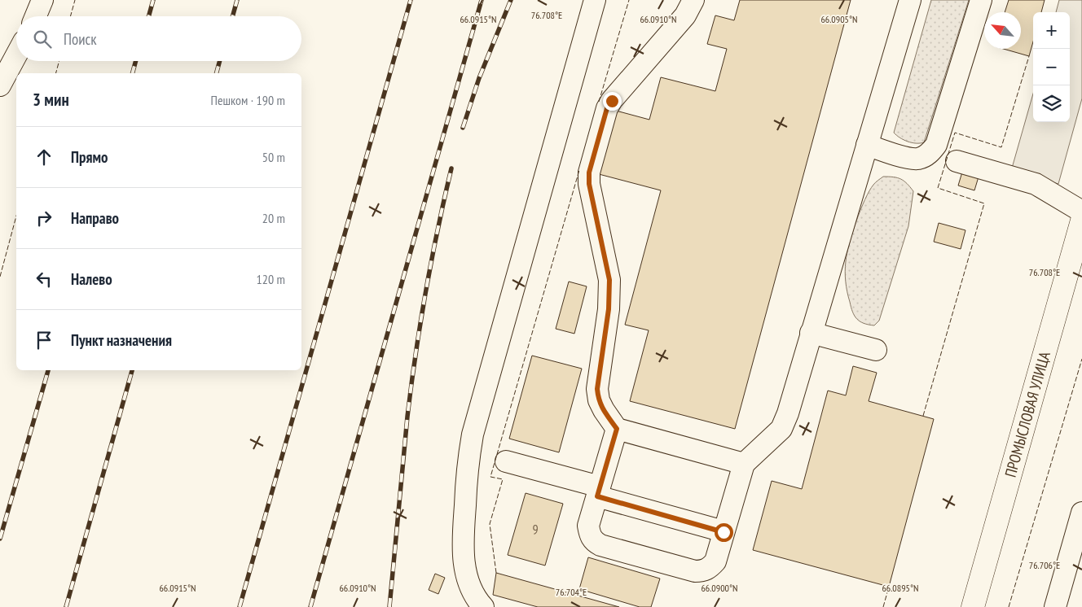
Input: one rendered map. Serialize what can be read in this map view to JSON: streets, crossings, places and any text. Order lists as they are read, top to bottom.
{
  "streets": {
    "main road": ["ПРОМЫСЛОВАЯ УЛИЦА"]
  },
  "house_numbers": ["9"],
  "north": "top left",
  "page": {
    "map_buttons": ["+", "−"],
    "search": "Поиск",
    "heading": ["3 мин", "Пешком · 190 m"],
    "list": [
      ["Прямо", "50 m"],
      ["Направо", "20 m"],
      ["Налево", "120 m"],
      "Пункт назначения"
    ]
  },
  "coordinates": [
    "76.708°E",
    "66.0915°N",
    "66.0910°N",
    "66.0905°N",
    "76.706°E",
    "66.0900°N",
    "66.0895°N",
    "76.704°E"
  ]
}
